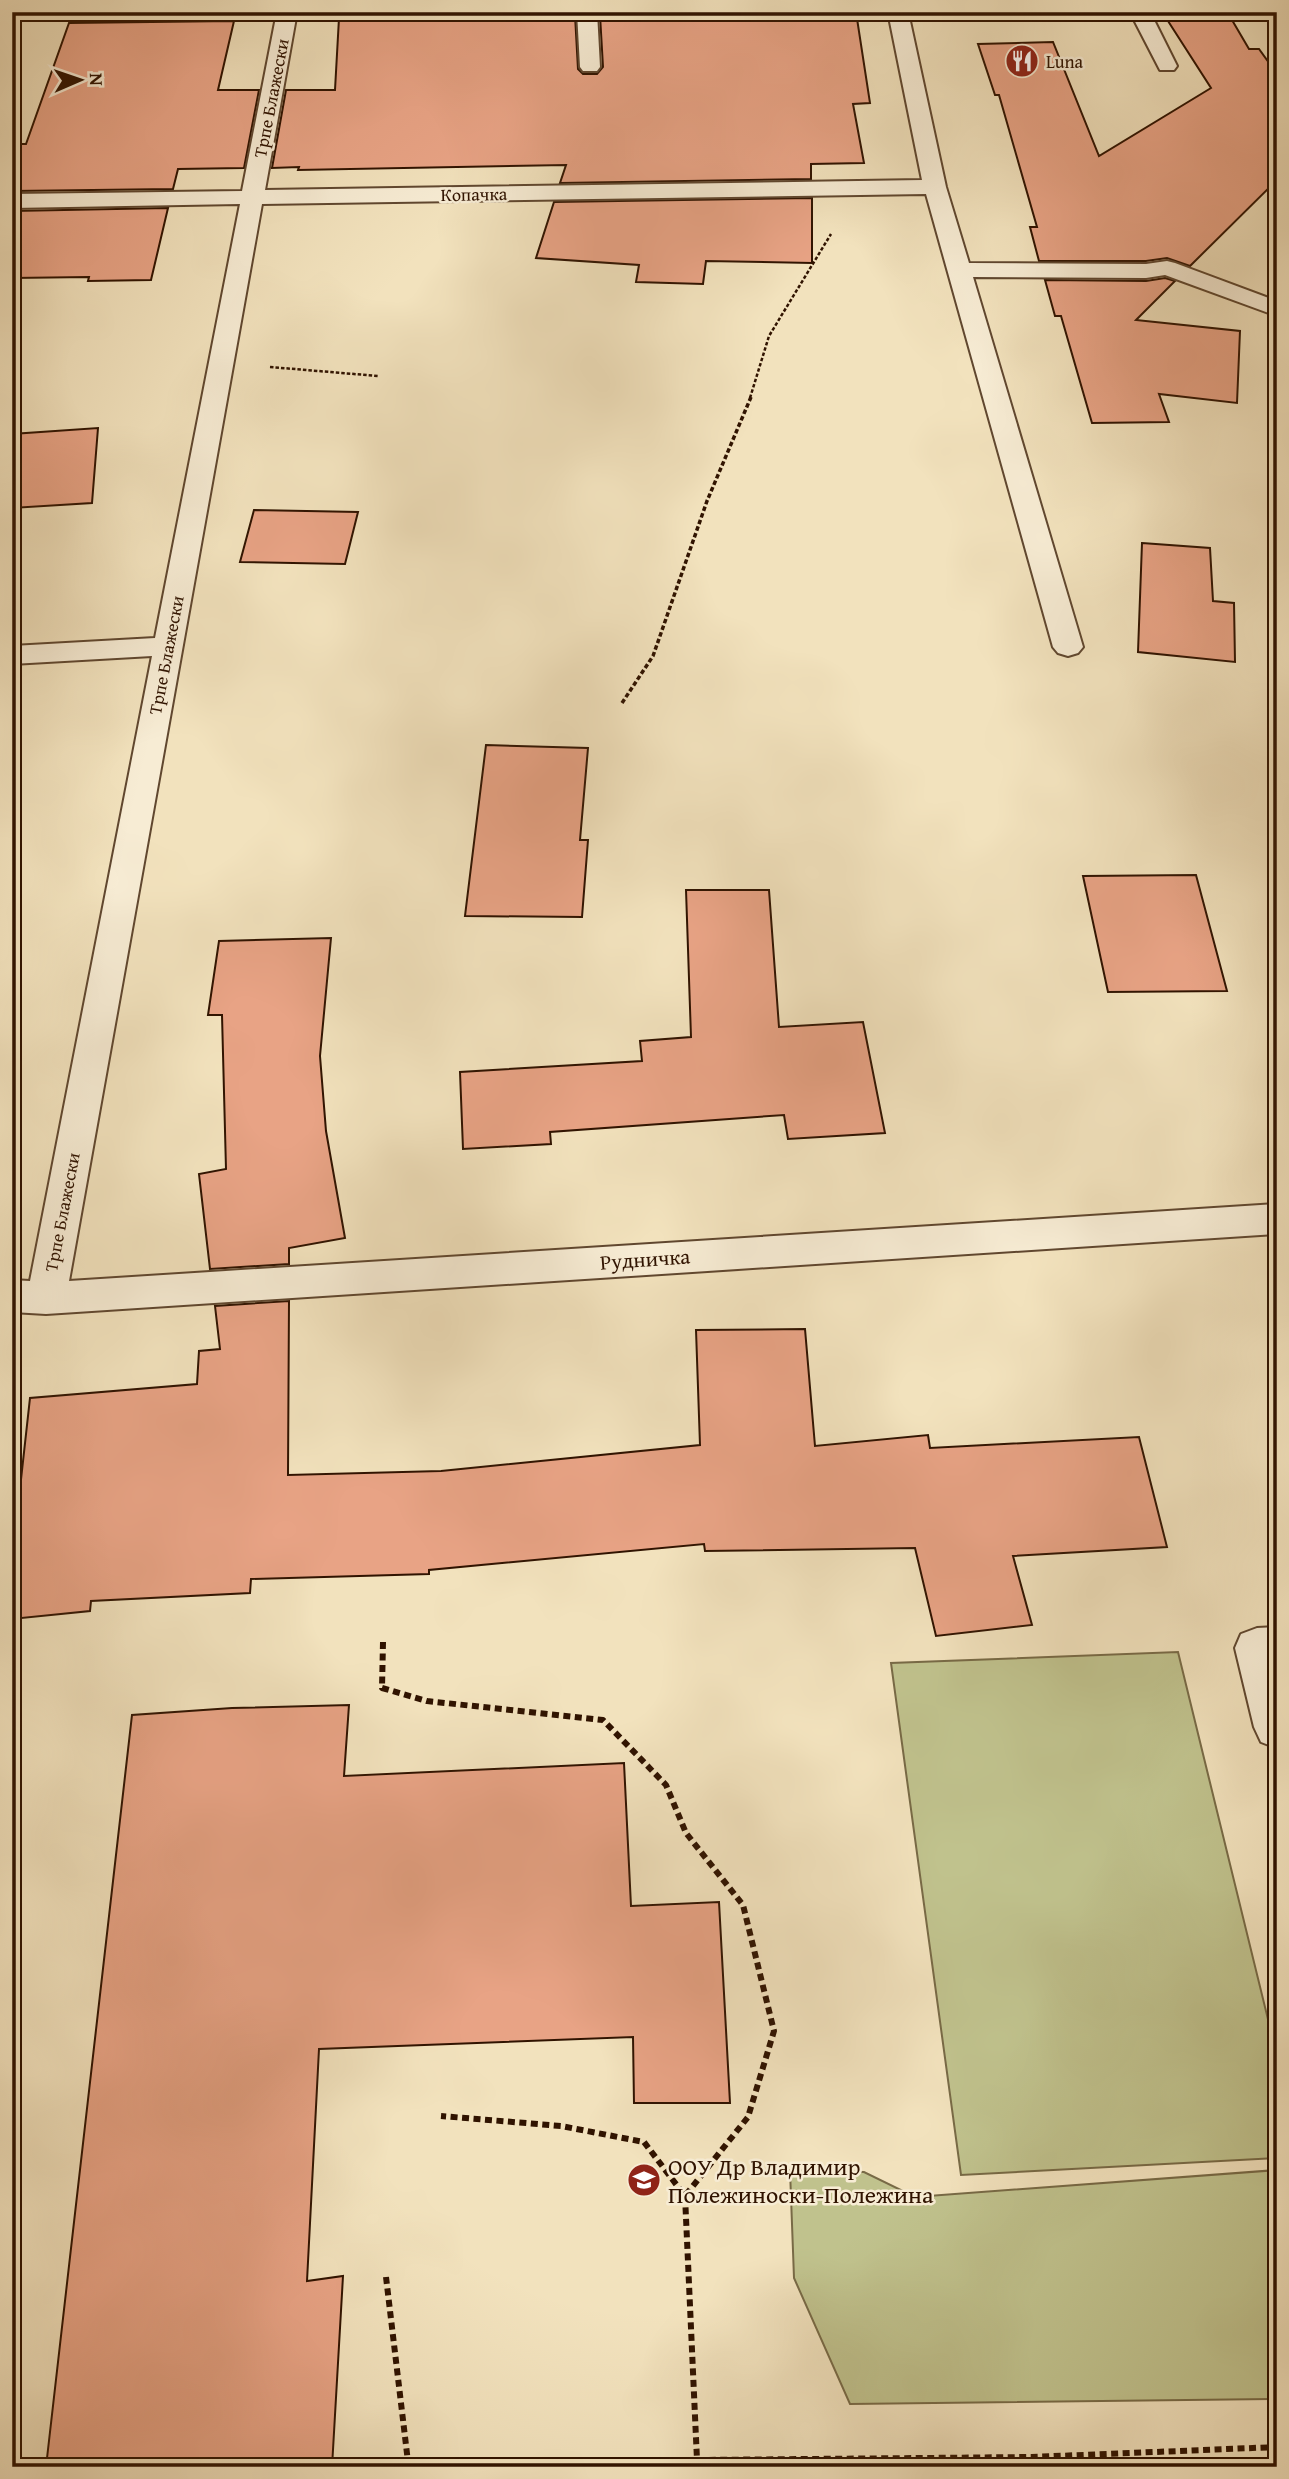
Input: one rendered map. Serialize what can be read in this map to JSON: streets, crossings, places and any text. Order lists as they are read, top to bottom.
{
  "streets": {
    "street": ["Трпе Блажески", "Копачка", "Рудничка"]
  },
  "crossings": [
    ["Трпе Блажески", "Копачка"],
    ["Трпе Блажески", "Рудничка"]
  ],
  "places": {
    "restaurant": ["Luna"],
    "school or university": ["ООУ Др Владимир Полежиноски-Полежина"]
  },
  "north": "right"
}
